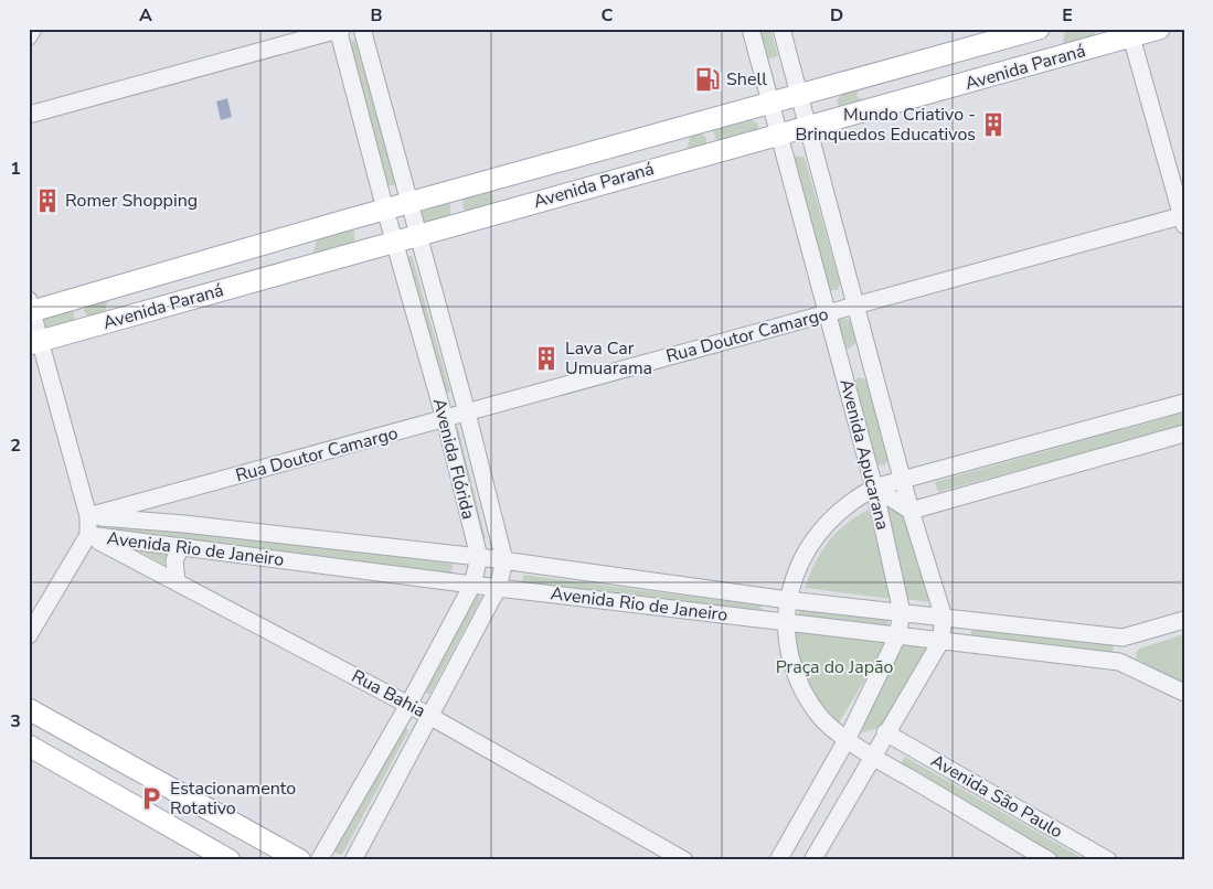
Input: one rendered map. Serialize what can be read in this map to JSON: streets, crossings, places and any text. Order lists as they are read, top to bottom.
{
  "streets": {
    "main road": ["Avenida Paraná"],
    "street": [
      "Rua Doutor Camargo",
      "Avenida Apucarana",
      "Avenida Flórida",
      "Avenida Rio de Janeiro",
      "Rua Bahia",
      "Avenida São Paulo"
    ]
  },
  "crossings": [
    ["Avenida Paraná", "Avenida Apucarana"],
    ["Avenida Paraná", "Avenida Flórida"],
    ["Rua Doutor Camargo", "Avenida Apucarana"],
    ["Rua Doutor Camargo", "Avenida Flórida"],
    ["Rua Doutor Camargo", "Avenida Rio de Janeiro"],
    ["Avenida Apucarana", "Avenida Rio de Janeiro"],
    ["Avenida Apucarana", "Avenida São Paulo"],
    ["Avenida Flórida", "Avenida Rio de Janeiro"],
    ["Avenida Flórida", "Rua Bahia"],
    ["Avenida Rio de Janeiro", "Rua Bahia"],
    ["Avenida Rio de Janeiro", "Avenida São Paulo"]
  ],
  "parks": ["Praça do Japão"],
  "places": {
    "fuel station": ["Shell"],
    "building": ["Mundo Criativo - Brinquedos Educativos", "Romer Shopping", "Lava Car Umuarama"],
    "parking": ["Estacionamento Rotativo"]
  },
  "grid": {
    "columns": [
      "A",
      "B",
      "C",
      "D",
      "E"
    ],
    "rows": ["1", "2", "3"]
  }
}
